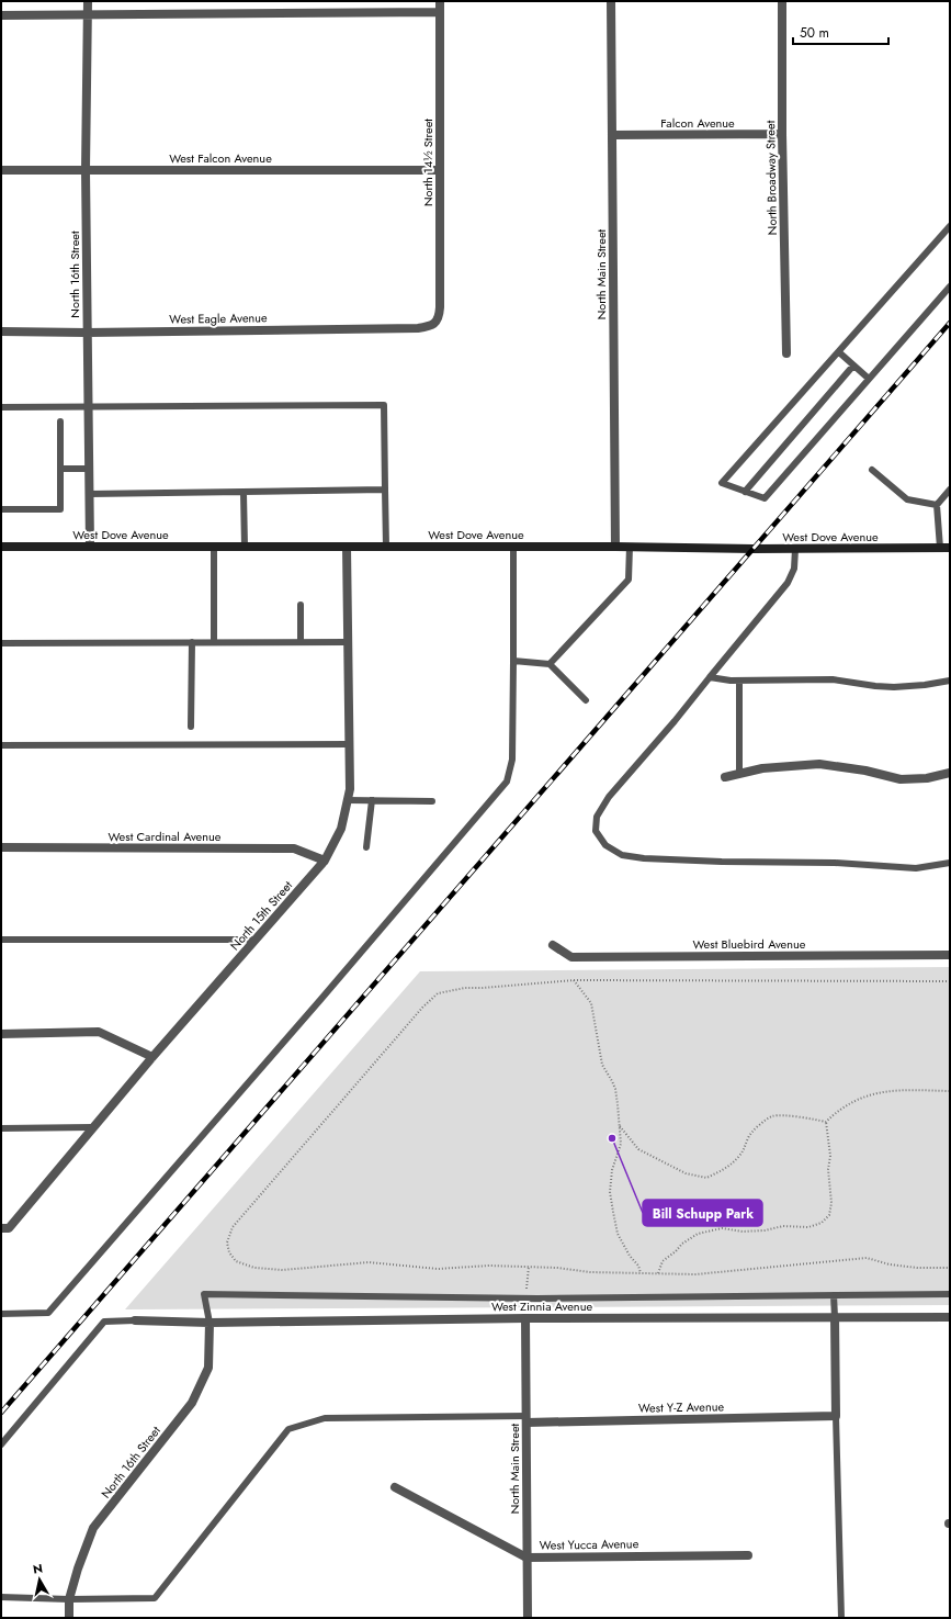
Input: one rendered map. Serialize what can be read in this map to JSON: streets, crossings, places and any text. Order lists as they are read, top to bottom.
{
  "streets": {
    "main road": ["West Dove Avenue"],
    "street": [
      "Falcon Avenue",
      "West Falcon Avenue",
      "North 14½ Street",
      "North Broadway Street",
      "North 16th Street",
      "North Main Street",
      "West Eagle Avenue",
      "West Cardinal Avenue",
      "North 15th Street",
      "West Bluebird Avenue",
      "West Zinnia Avenue",
      "West Y-Z Avenue",
      "West Yucca Avenue"
    ]
  },
  "crossings": [
    ["Falcon Avenue", "North Broadway Street"],
    ["Falcon Avenue", "North Main Street"],
    ["West Falcon Avenue", "North 14½ Street"],
    ["West Falcon Avenue", "North 16th Street"],
    ["North 14½ Street", "West Eagle Avenue"],
    ["North 16th Street", "West Eagle Avenue"],
    ["North 16th Street", "West Dove Avenue"],
    ["North 16th Street", "West Zinnia Avenue"],
    ["North Main Street", "West Dove Avenue"],
    ["North Main Street", "West Zinnia Avenue"],
    ["North Main Street", "West Y-Z Avenue"],
    ["North Main Street", "West Yucca Avenue"],
    ["West Dove Avenue", "North 15th Street"],
    ["West Cardinal Avenue", "North 15th Street"]
  ],
  "places": ["Bill Schupp Park"],
  "scale_bar": "50 m",
  "north": "top"
}
